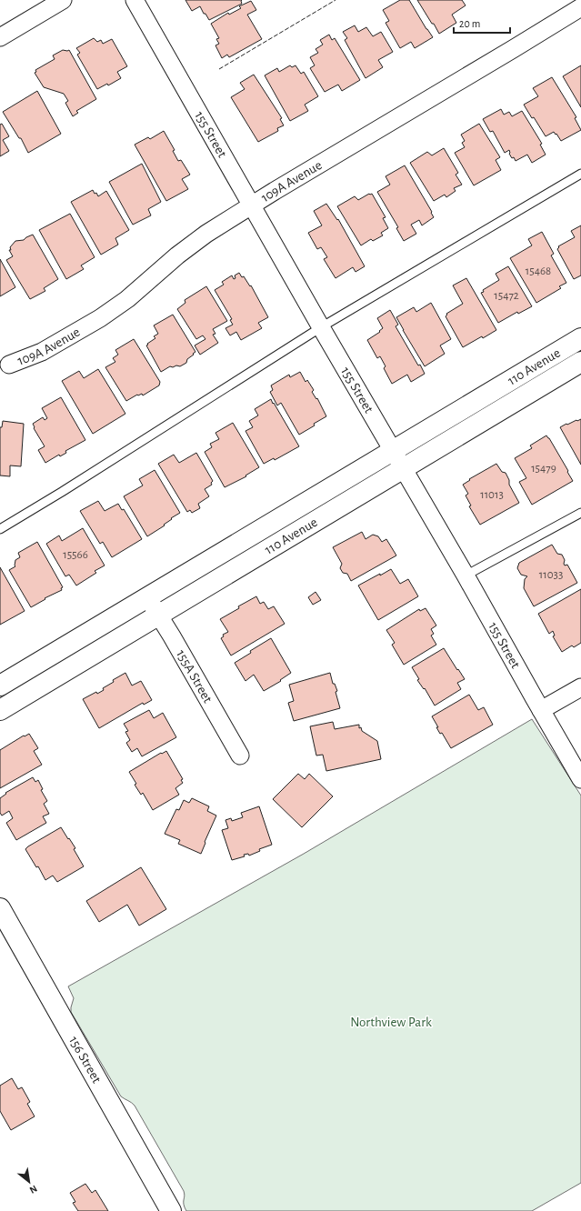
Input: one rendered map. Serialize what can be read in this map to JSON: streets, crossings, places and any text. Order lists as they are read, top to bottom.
{
  "streets": {
    "street": [
      "155 Street",
      "109A Avenue",
      "110 Avenue",
      "155A Street",
      "156 Street"
    ]
  },
  "crossings": [
    ["155 Street", "109A Avenue"],
    ["155 Street", "110 Avenue"],
    ["110 Avenue", "155A Street"]
  ],
  "parks": ["Northview Park"],
  "house_numbers": [
    "15468",
    "15472",
    "15479",
    "11013",
    "15566",
    "11033"
  ],
  "scale_bar": "20 m",
  "north": "bottom right"
}
